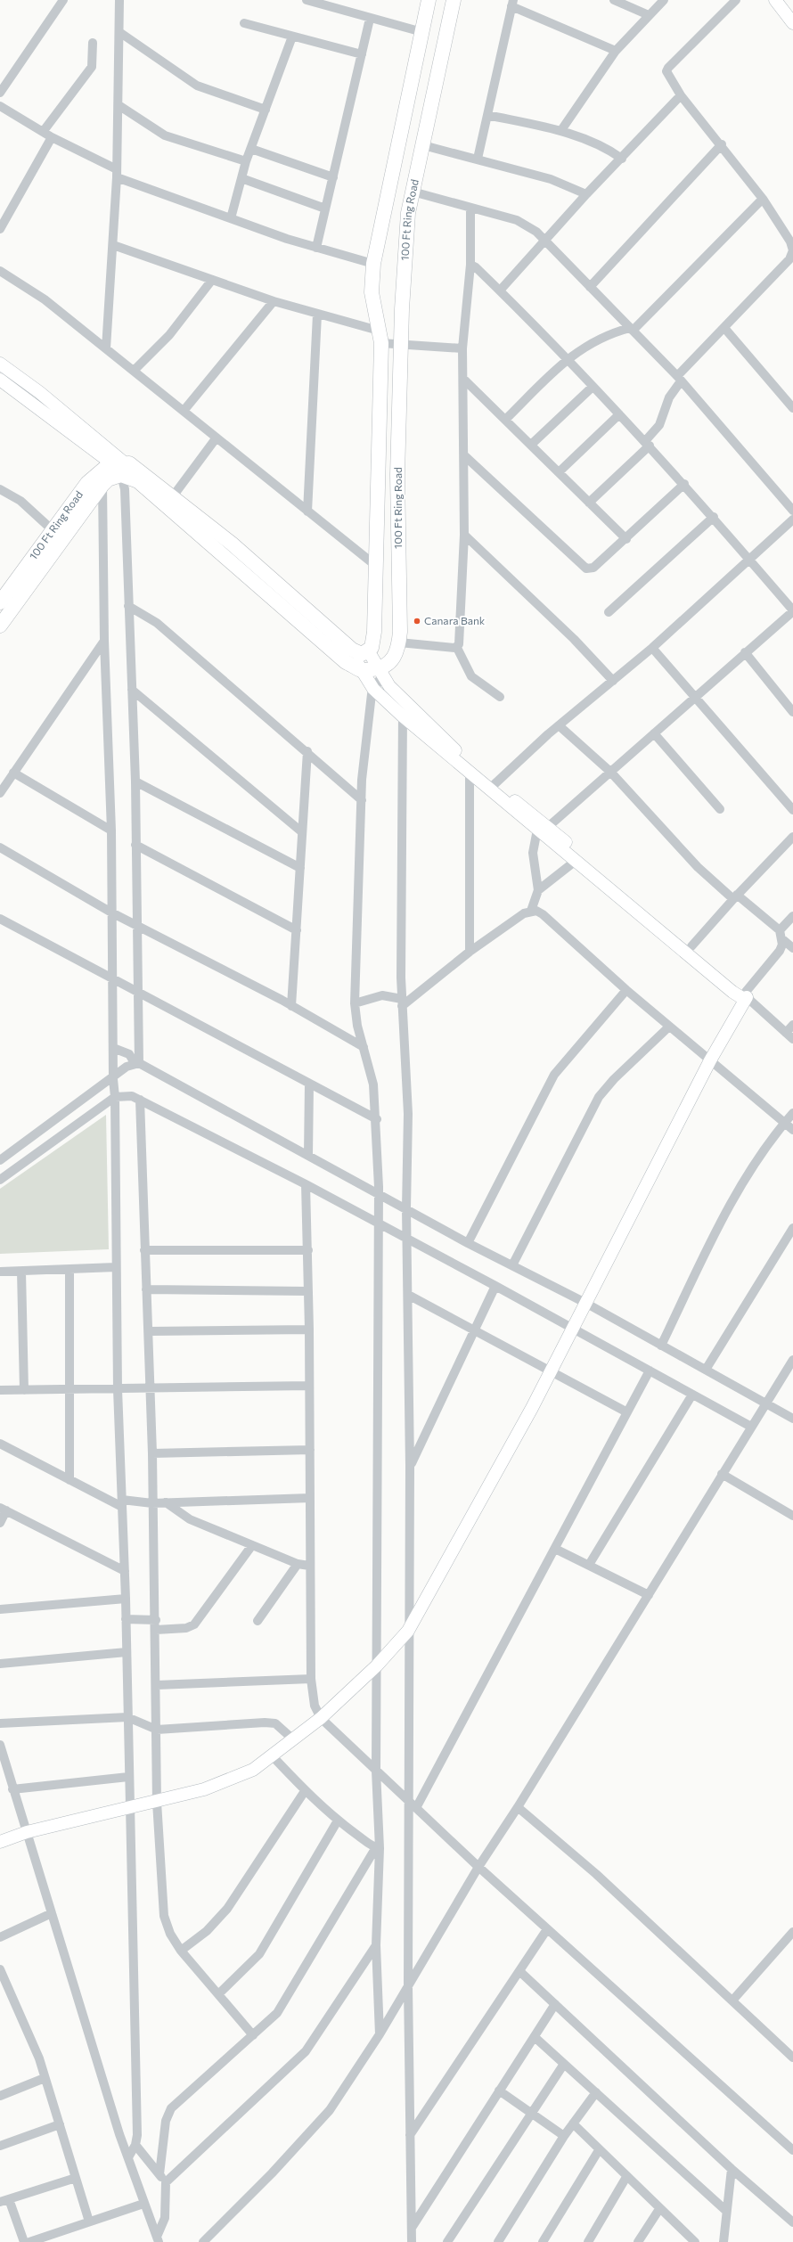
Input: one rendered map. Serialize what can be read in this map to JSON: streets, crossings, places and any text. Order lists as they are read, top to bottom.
{
  "streets": {
    "main road": ["100 Ft Ring Road"]
  },
  "places": ["Canara Bank"]
}
